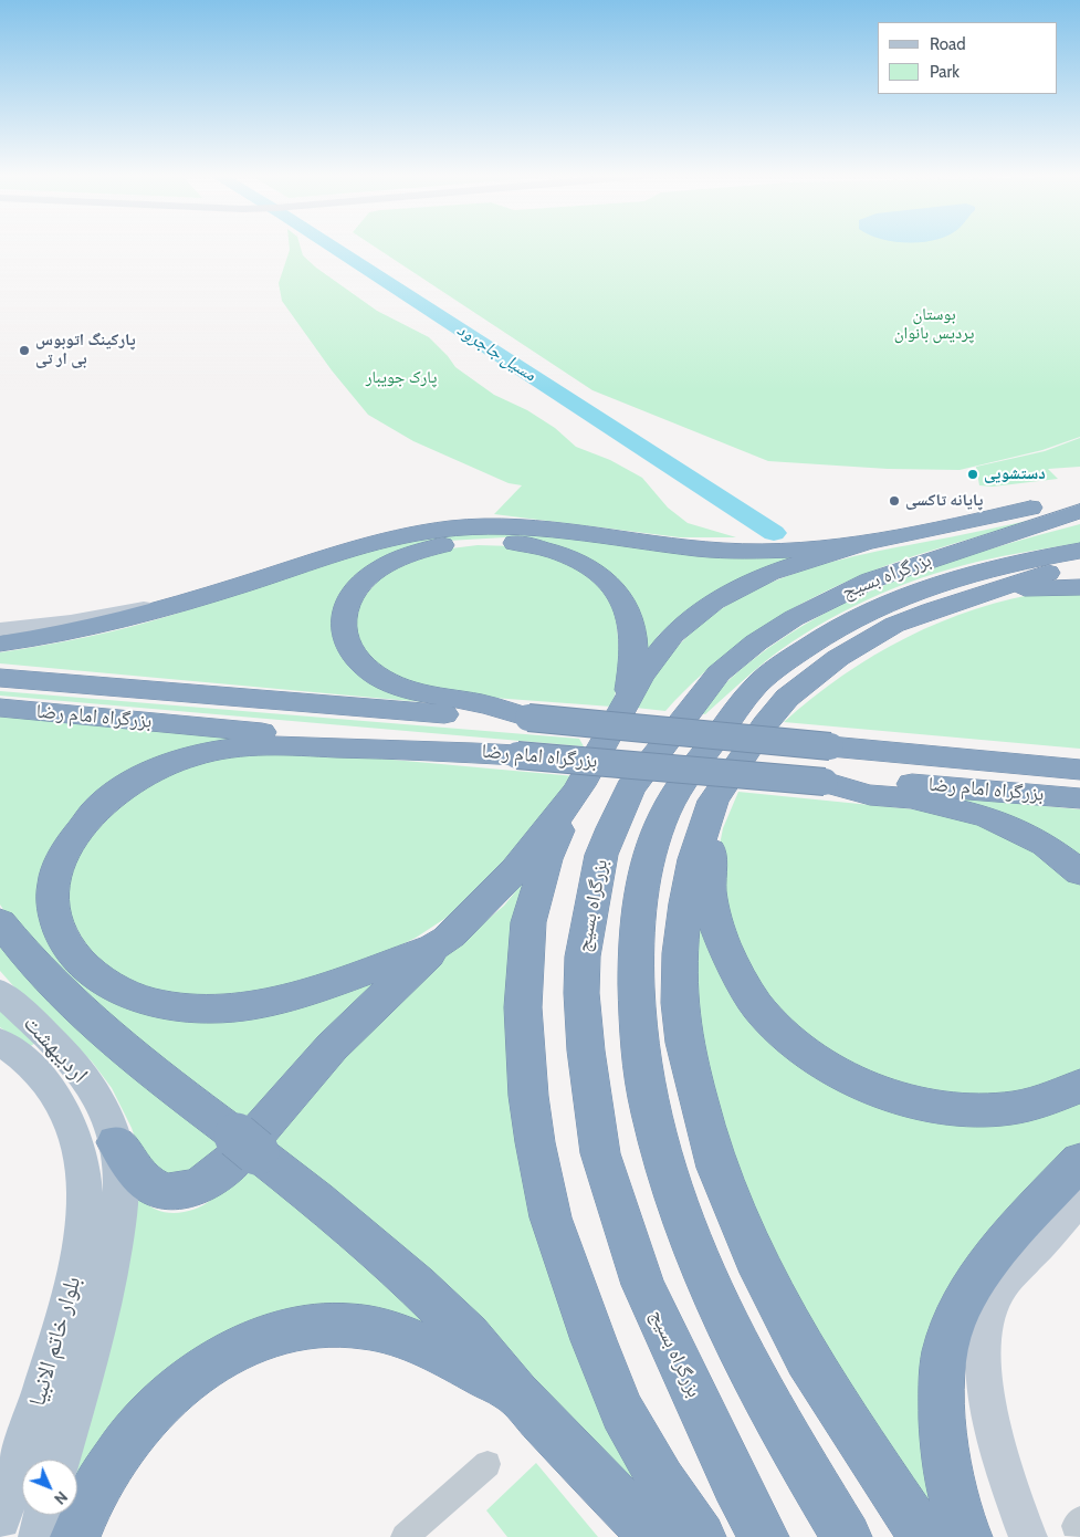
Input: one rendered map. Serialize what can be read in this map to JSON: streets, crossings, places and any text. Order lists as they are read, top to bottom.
{
  "streets": {
    "highway": ["بزرگراه بسیج", "بزرگراه امام رضا"],
    "main road": ["اردیبهشت", "بلوار خاتم الانبیا"]
  },
  "crossings": [
    ["اردیبهشت", "بلوار خاتم الانبیا"]
  ],
  "water": ["مسیل جاجرود"],
  "parks": ["بوستان پردیس بانوان", "پارک جویبار"],
  "places": ["پارکینگ اتوبوس بی ار تی", "دستشویی", "پایانه تاکسی"],
  "legend": ["Road", "Park"],
  "north": "bottom right"
}
